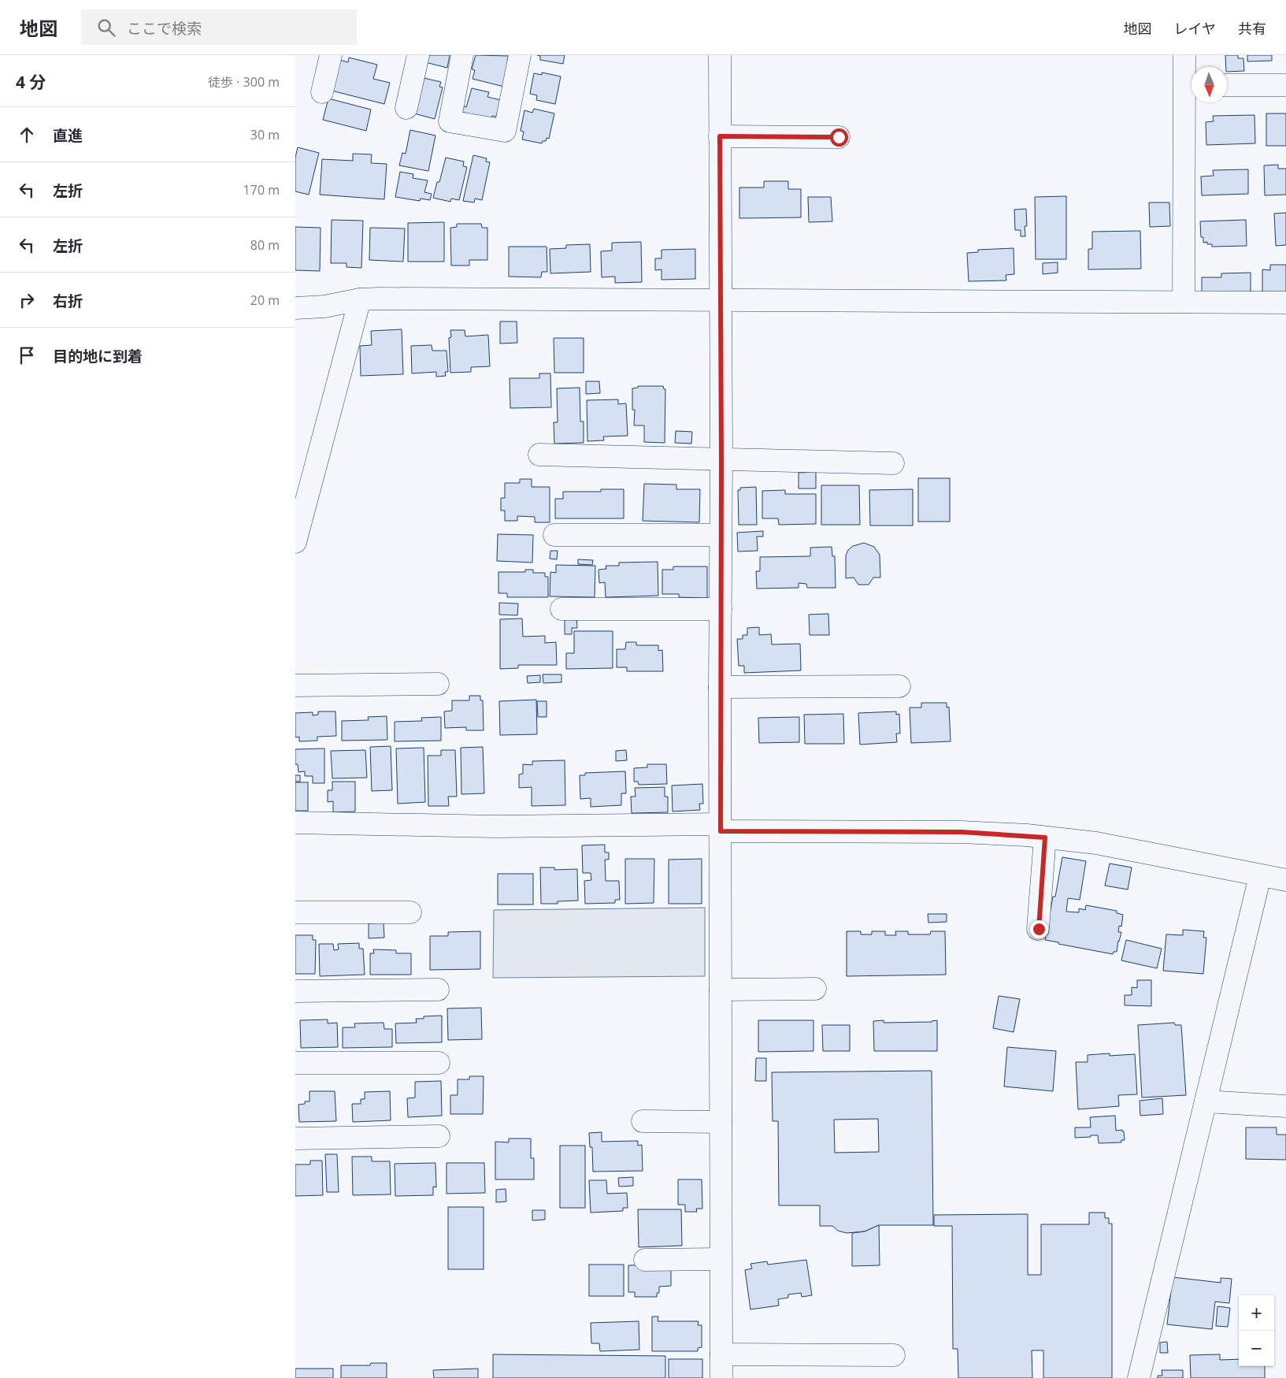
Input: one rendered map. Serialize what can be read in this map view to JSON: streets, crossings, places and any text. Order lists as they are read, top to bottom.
{
  "north": "bottom",
  "page": {
    "header": "地図",
    "search": "ここで検索",
    "nav": ["地図", "レイヤ", "共有"],
    "heading": ["4 分", "徒歩 · 300 m"],
    "list": [
      ["直進", "30 m"],
      ["左折", "170 m"],
      ["左折", "80 m"],
      ["右折", "20 m"],
      "目的地に到着"
    ],
    "map_buttons": ["+", "−"]
  }
}
